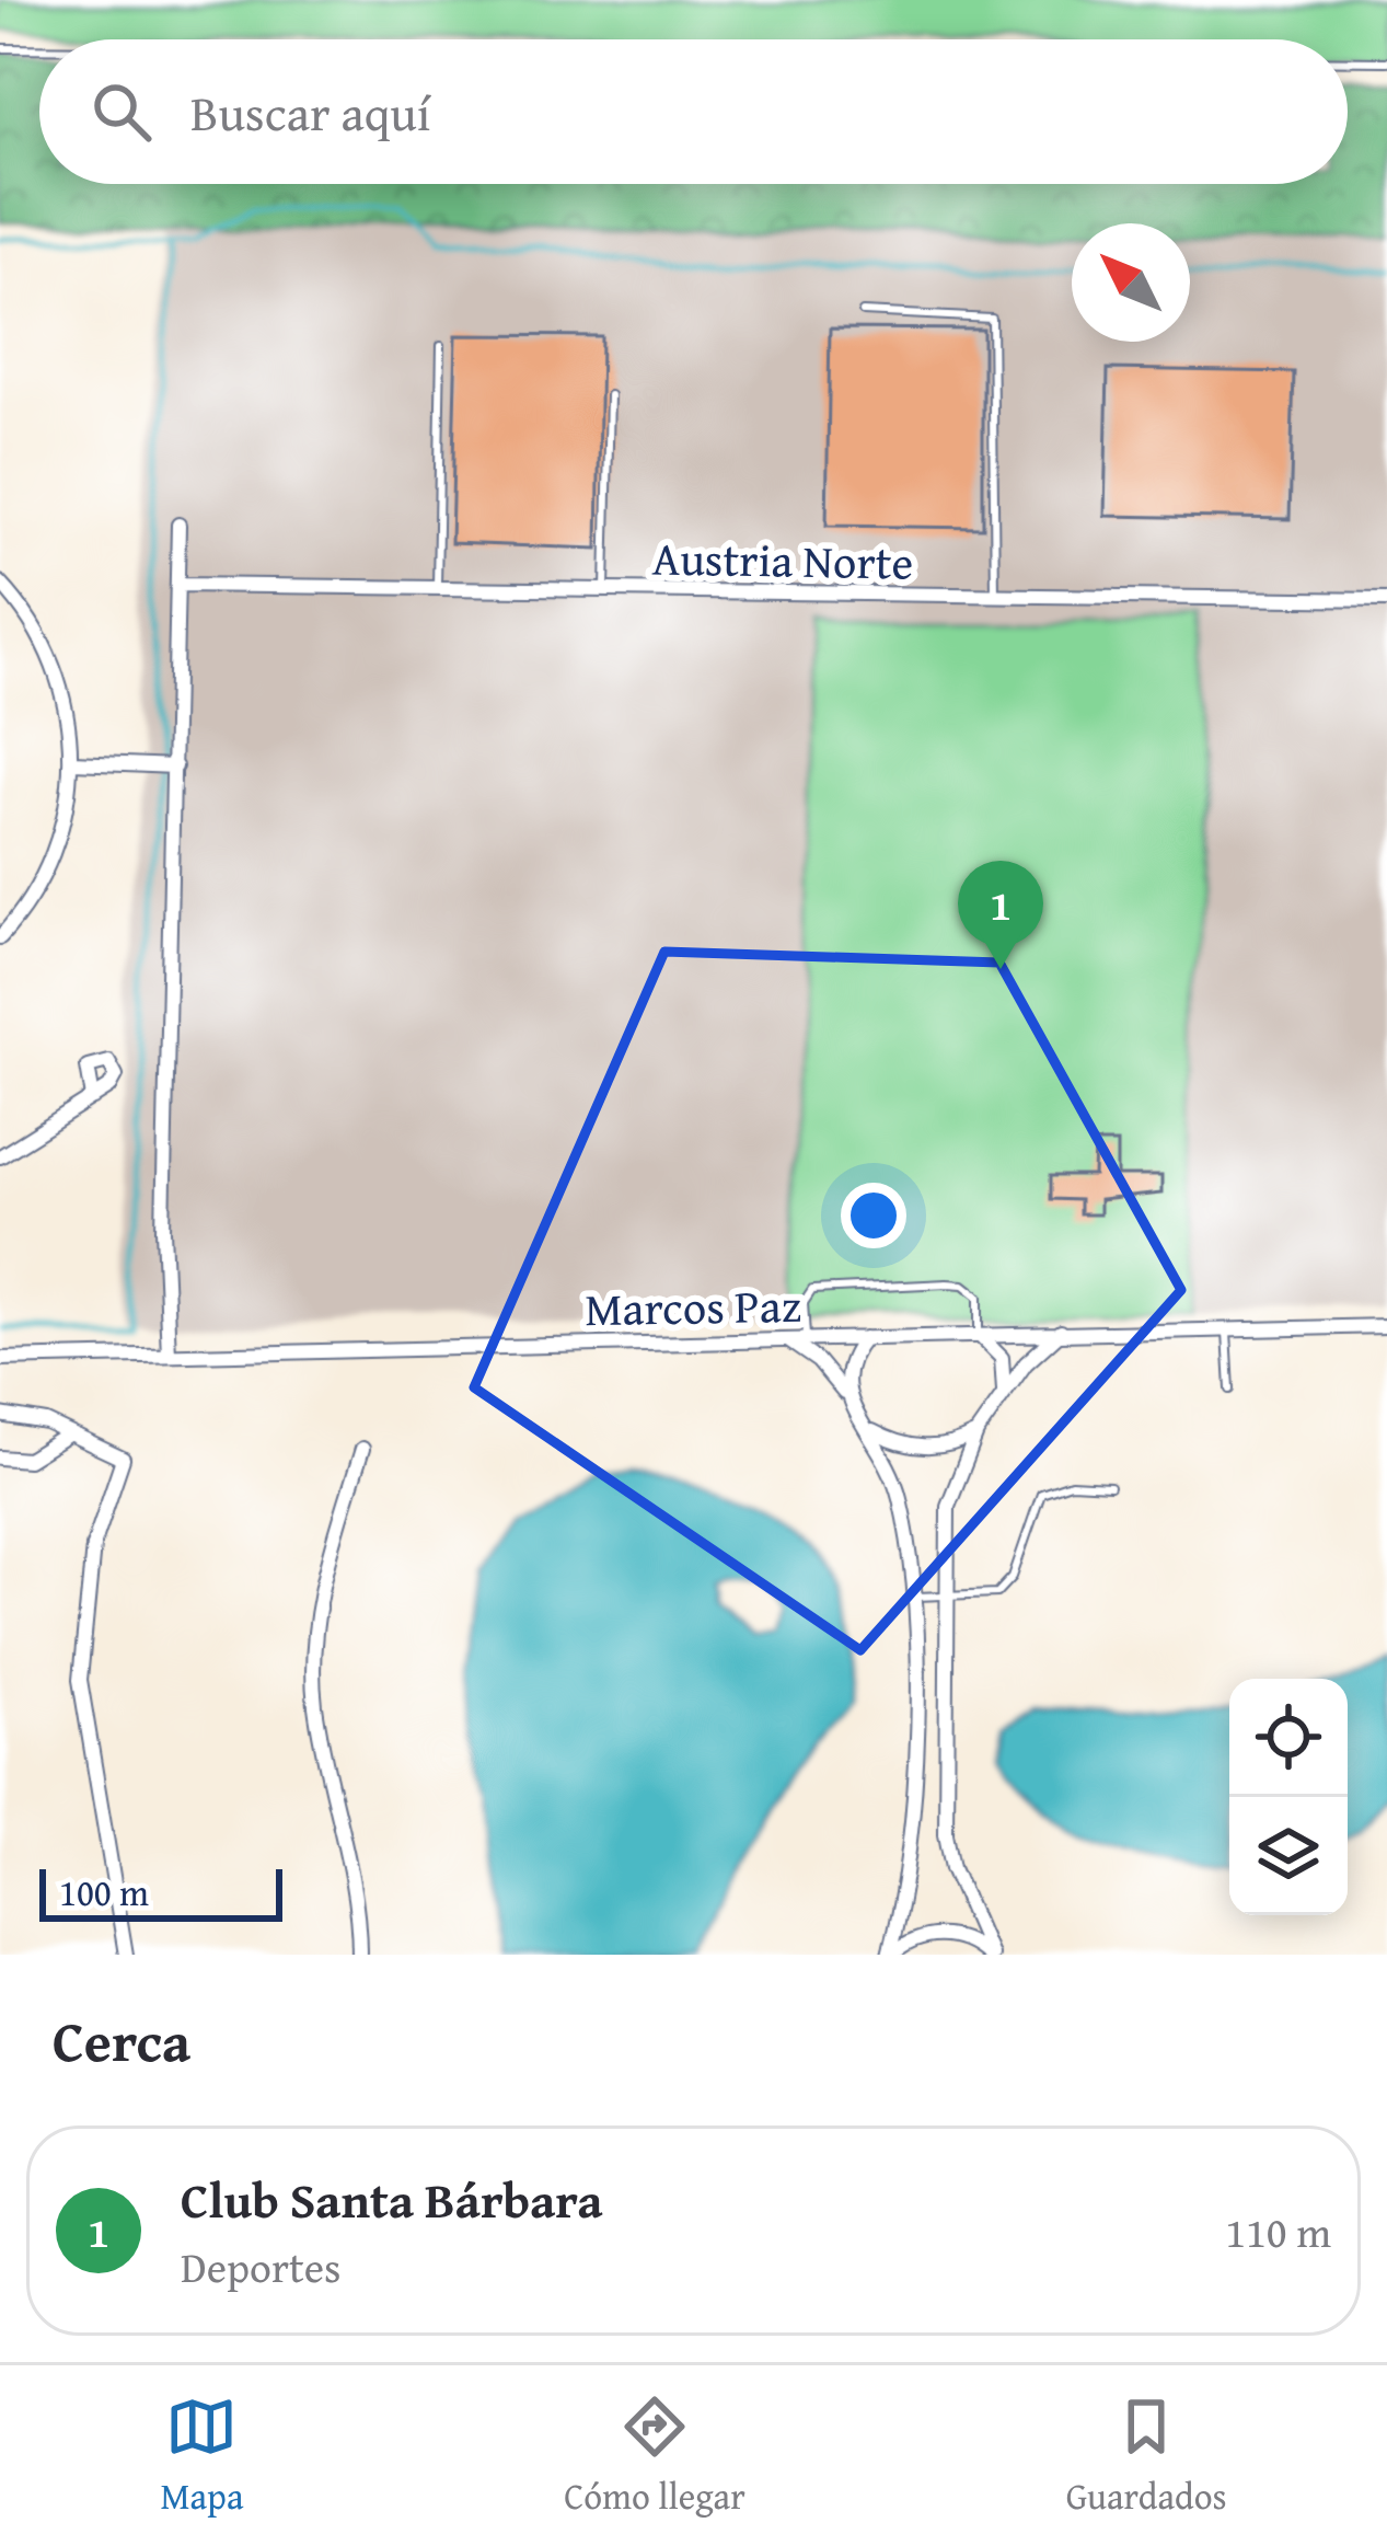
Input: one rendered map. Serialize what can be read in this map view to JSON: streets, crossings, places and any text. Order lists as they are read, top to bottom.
{
  "streets": {
    "street": ["Austria Norte", "Marcos Paz"]
  },
  "scale_bar": "100 m",
  "north": "top left",
  "page": {
    "search": "Buscar aquí",
    "pins": "1",
    "scale": "100 m",
    "heading": "Cerca",
    "list": [
      {
        "mark": "1",
        "name": "Club Santa Bárbara",
        "note": "Deportes",
        "value": "110 m"
      }
    ],
    "nav": ["Mapa", "Cómo llegar", "Guardados"]
  }
}
